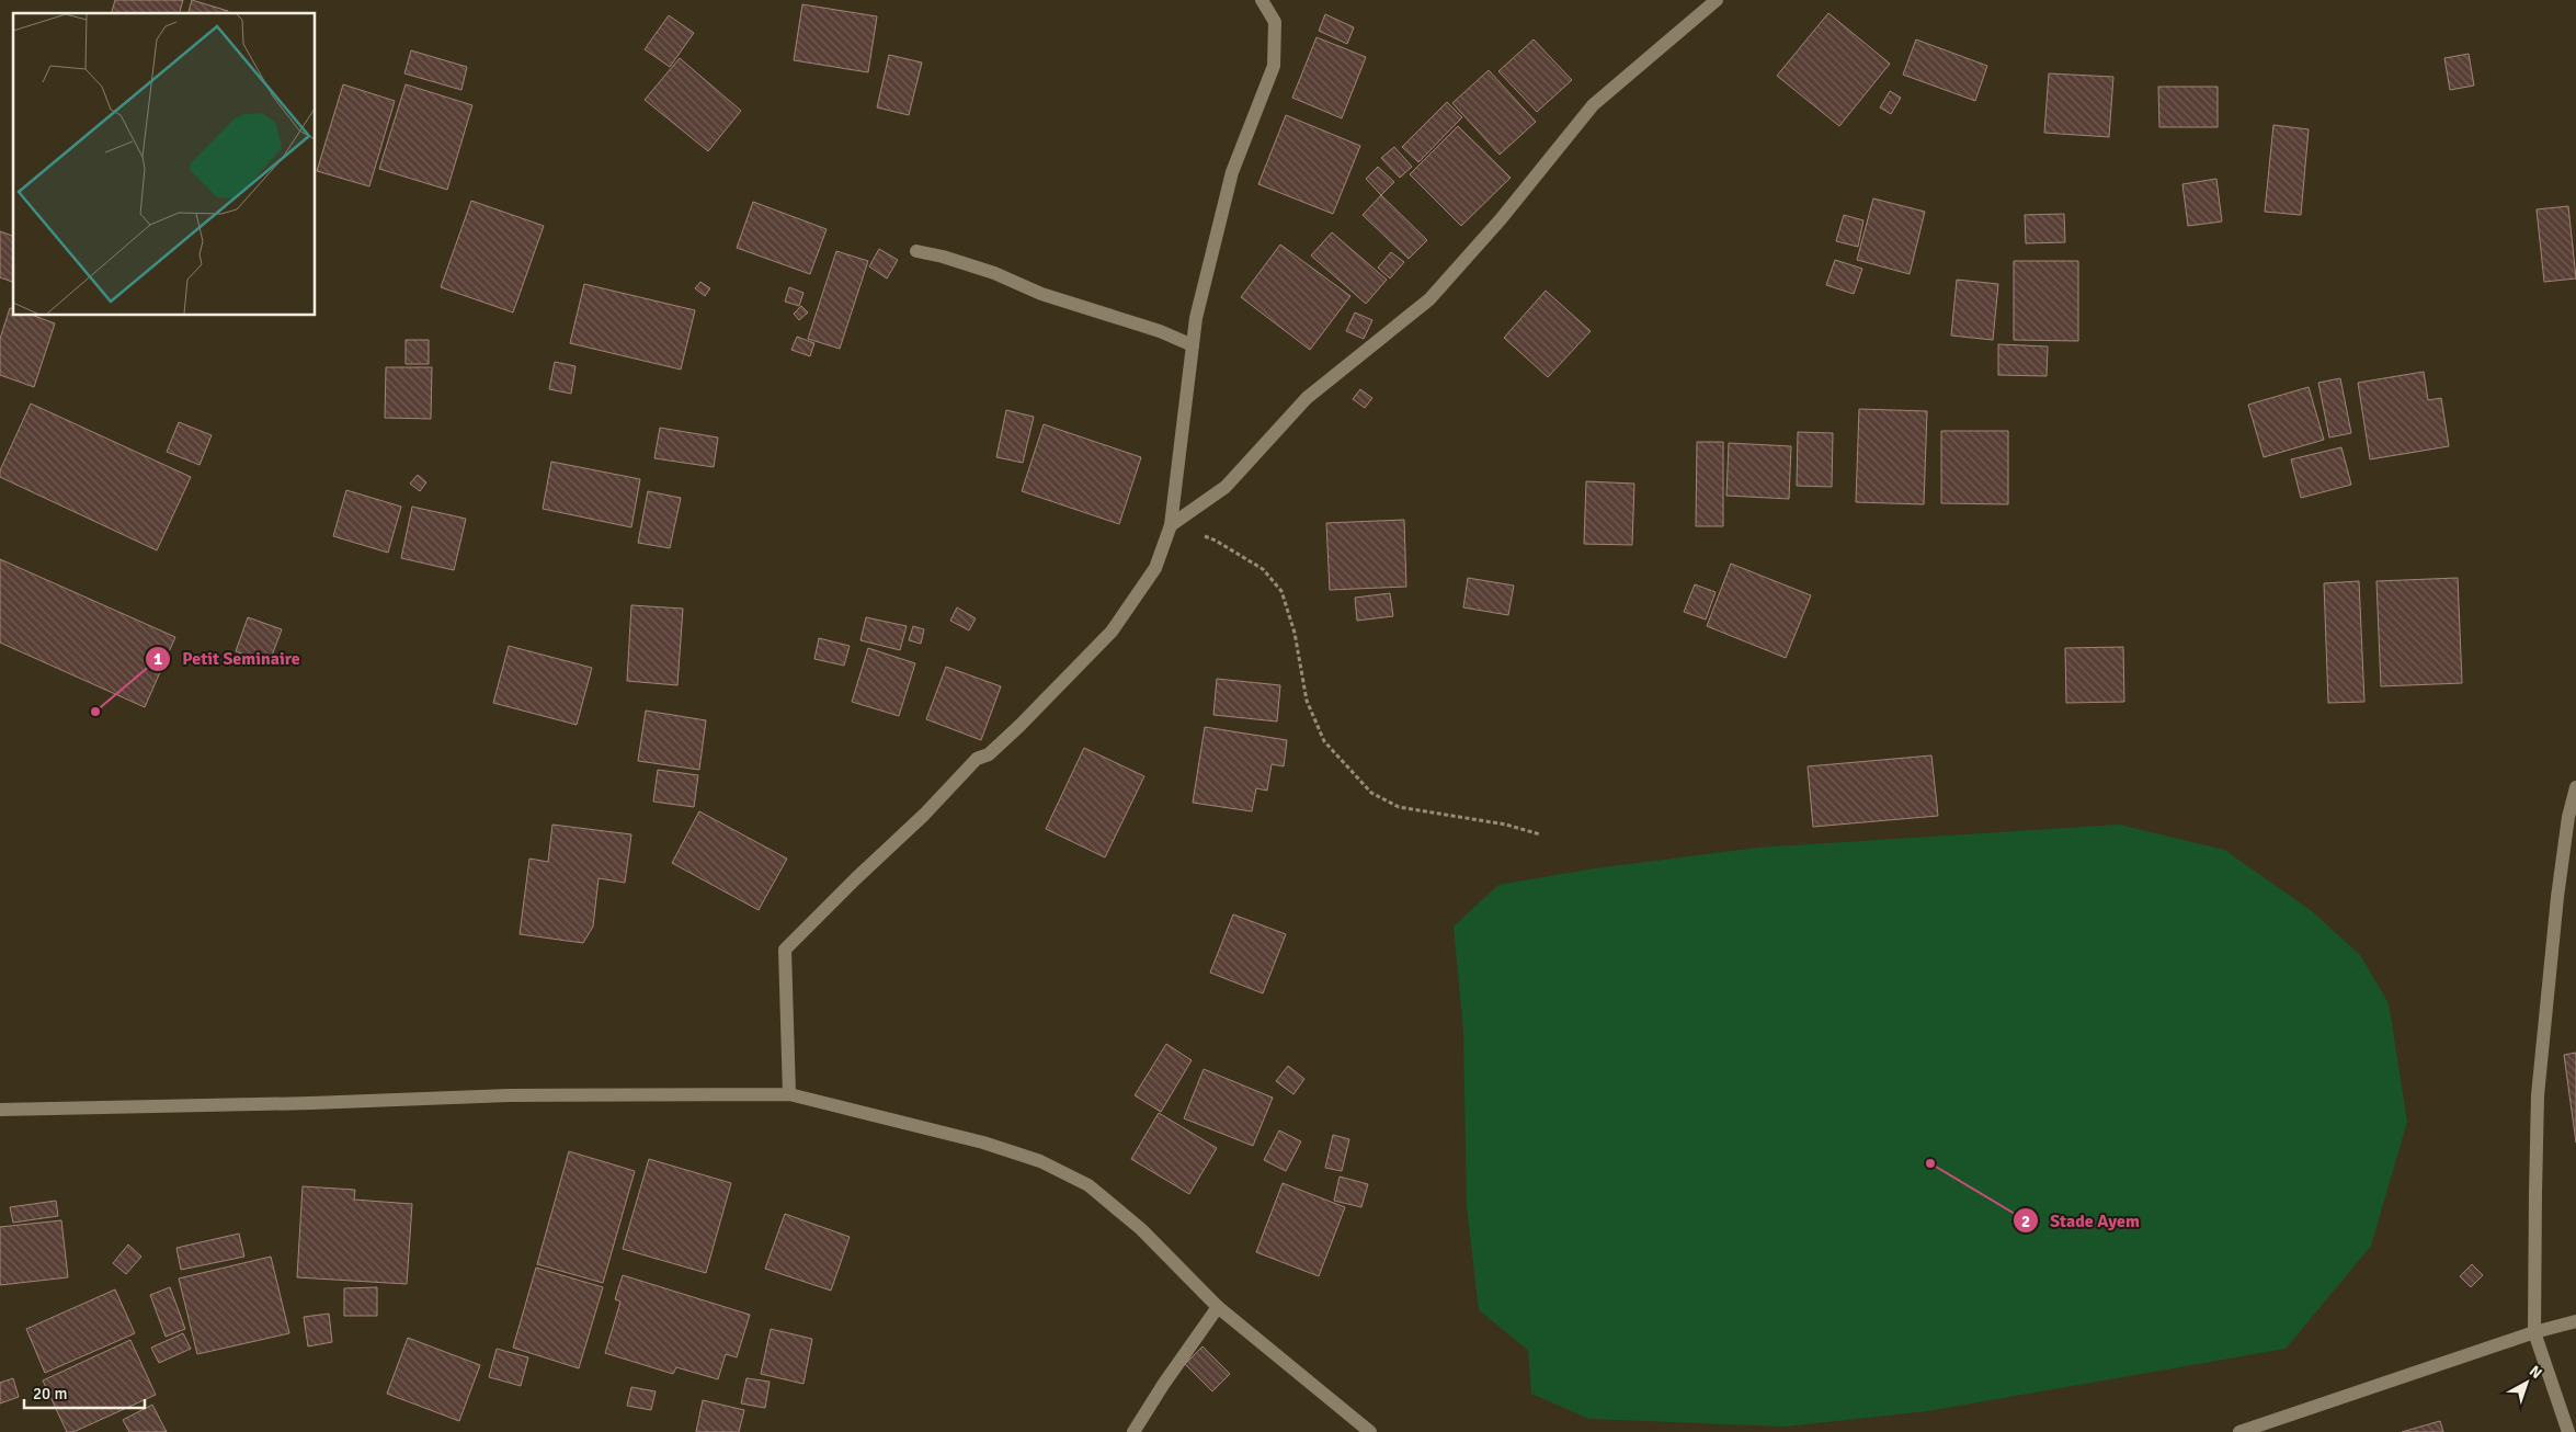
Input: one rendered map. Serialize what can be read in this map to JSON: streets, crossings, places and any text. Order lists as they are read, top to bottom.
{
  "places": ["Petit Seminaire", "Stade Ayem"],
  "scale_bar": "20 m",
  "north": "top right"
}
